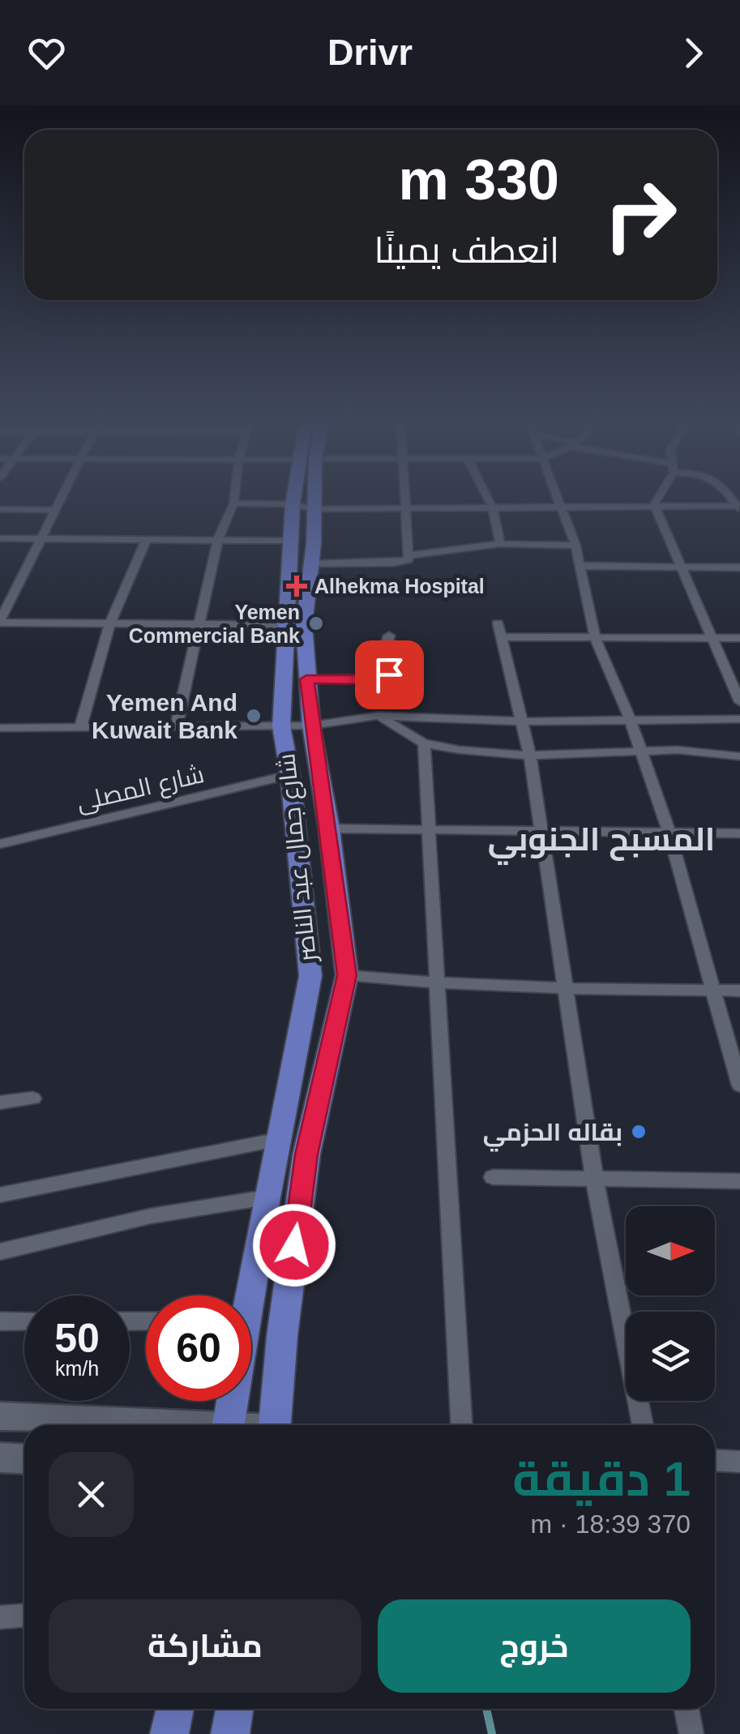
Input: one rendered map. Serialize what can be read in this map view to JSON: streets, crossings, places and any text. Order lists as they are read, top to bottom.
{
  "streets": {
    "main road": ["شارع جمال عبد الناصر"],
    "street": ["شارع المصلى"]
  },
  "crossings": [
    ["شارع المصلى", "شارع جمال عبد الناصر"]
  ],
  "districts": ["المسبح الجنوبي"],
  "places": {
    "health": ["Alhekma Hospital"],
    "other": ["Yemen Commercial Bank", "Yemen And Kuwait Bank", "بقاله الحزمي"]
  },
  "north": "right",
  "page": {
    "header": "Drivr",
    "turn": ["330 m", "انعطف يمينًا"],
    "speed": "50 km/h",
    "limit": "60",
    "heading": ["1 دقيقة", "370 m · 18:39"],
    "buttons": ["خروج", "مشاركة"]
  }
}
